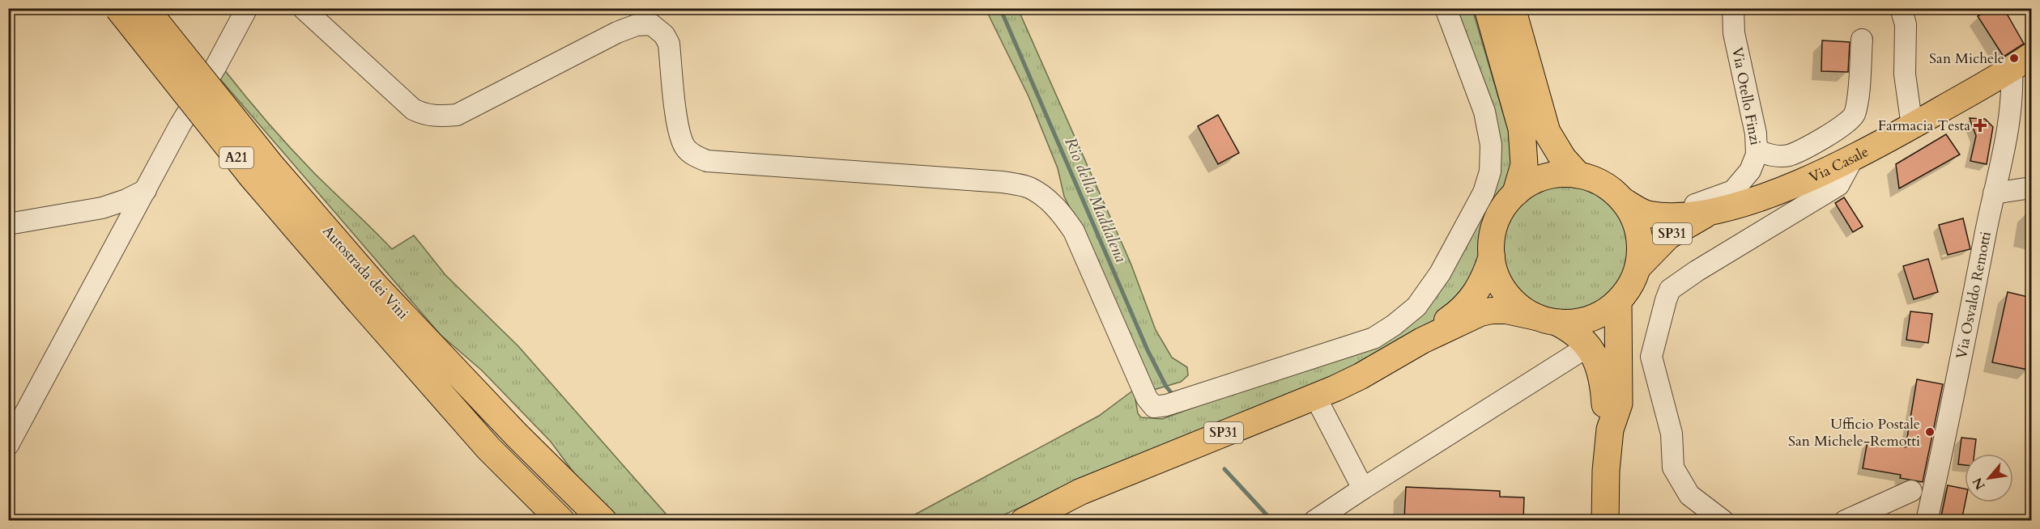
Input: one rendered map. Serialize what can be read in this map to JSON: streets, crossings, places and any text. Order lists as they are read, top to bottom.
{
  "streets": {
    "highway": ["A21", "Autostrada dei Vini"],
    "main road": ["Via Casale", "SP31"],
    "street": ["Via Otello Finzi", "Via Osvaldo Remotti"]
  },
  "crossings": [
    ["Via Otello Finzi", "Via Casale"],
    ["Via Casale", "SP31"],
    ["Via Casale", "Via Osvaldo Remotti"]
  ],
  "water": ["Rio della Maddalena"],
  "places": {
    "other": ["San Michele", "Ufficio Postale San Michele-Remotti"],
    "health": ["Farmacia Testa"]
  },
  "north": "bottom left"
}
